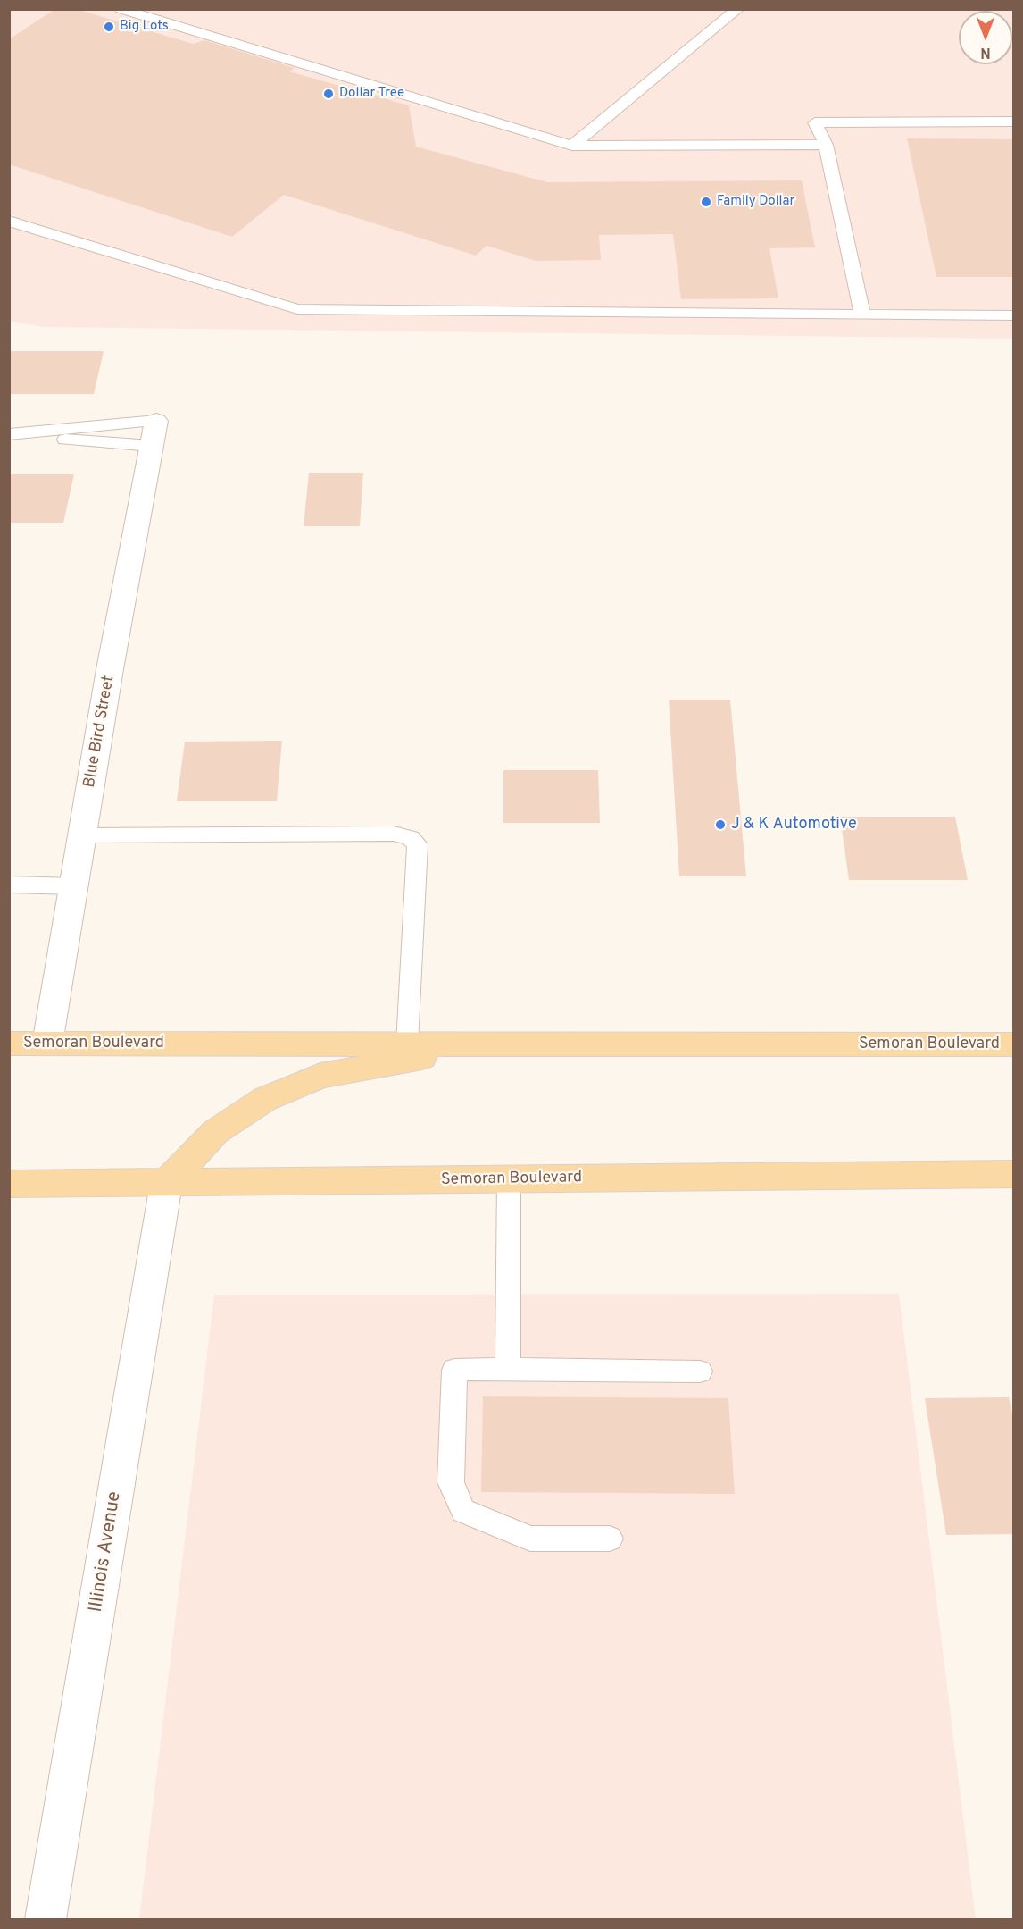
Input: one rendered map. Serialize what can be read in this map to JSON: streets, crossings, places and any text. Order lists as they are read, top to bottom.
{
  "streets": {
    "main road": ["Semoran Boulevard"],
    "street": ["Blue Bird Street", "Illinois Avenue"]
  },
  "crossings": [
    ["Blue Bird Street", "Semoran Boulevard"],
    ["Semoran Boulevard", "Illinois Avenue"]
  ],
  "places": [
    "Big Lots",
    "Dollar Tree",
    "Family Dollar",
    "J & K Automotive"
  ],
  "north": "bottom"
}
